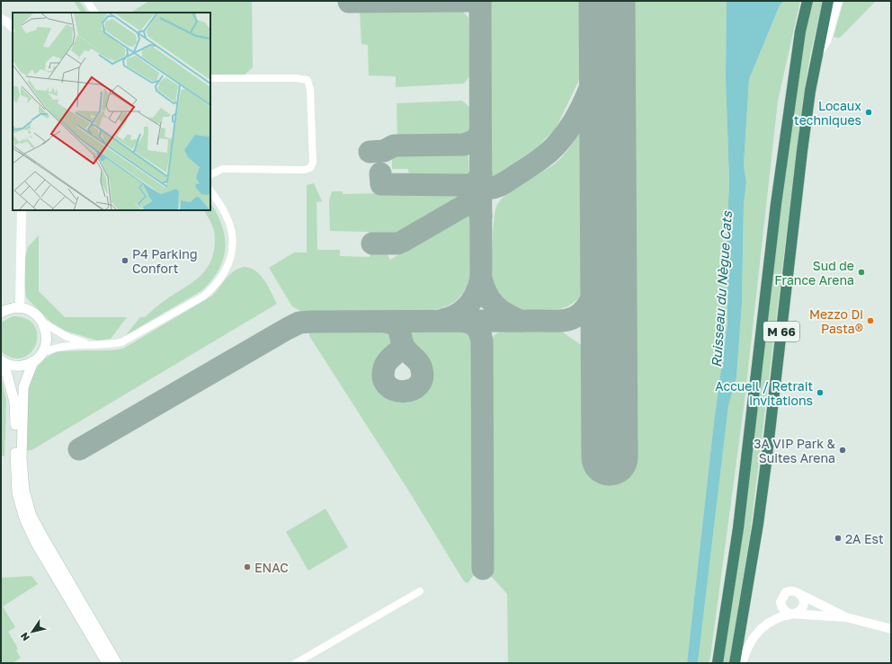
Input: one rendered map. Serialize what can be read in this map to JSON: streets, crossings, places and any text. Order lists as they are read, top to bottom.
{
  "streets": {
    "highway": ["M 66"]
  },
  "water": ["Ruisseau du Nègue Cats"],
  "places": [
    "Locaux techniques",
    "P4 Parking Confort",
    "Sud de France Arena",
    "Mezzo Di Pasta®",
    "Accueil / Retrait invitations",
    "3A VIP Park & Suites Arena",
    "2A Est",
    "ENAC"
  ],
  "north": "bottom left"
}
